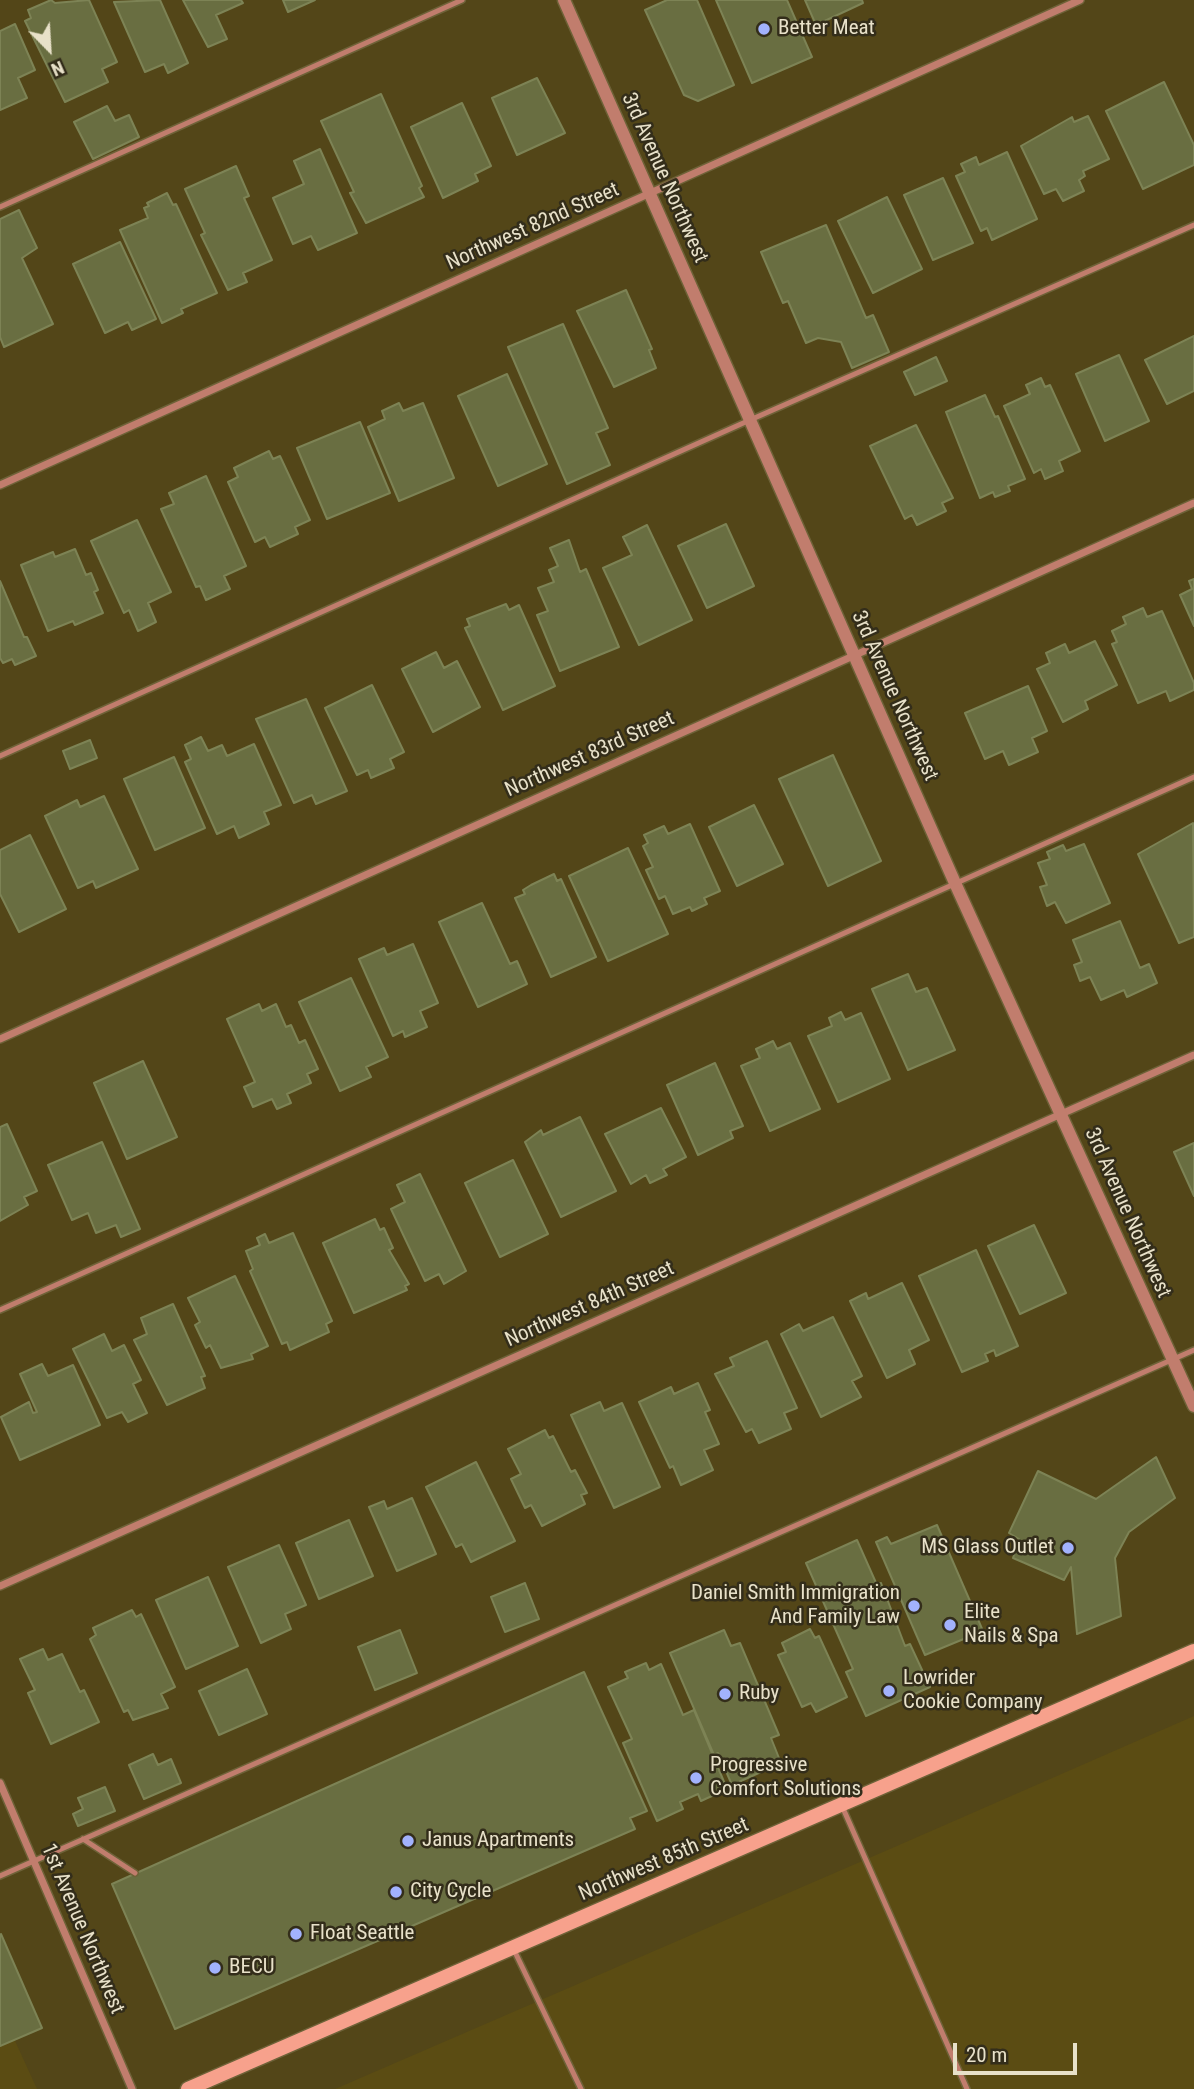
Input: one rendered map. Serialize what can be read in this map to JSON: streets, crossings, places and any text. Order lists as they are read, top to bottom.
{
  "streets": {
    "main road": ["Northwest 85th Street"],
    "street": [
      "3rd Avenue Northwest",
      "Northwest 82nd Street",
      "Northwest 83rd Street",
      "Northwest 84th Street",
      "1st Avenue Northwest"
    ]
  },
  "crossings": [
    ["3rd Avenue Northwest", "Northwest 82nd Street"],
    ["3rd Avenue Northwest", "Northwest 83rd Street"],
    ["3rd Avenue Northwest", "Northwest 84th Street"]
  ],
  "places": [
    "Better Meat",
    "MS Glass Outlet",
    "Daniel Smith Immigration And Family Law",
    "Elite Nails & Spa",
    "Lowrider Cookie Company",
    "Ruby",
    "Progressive Comfort Solutions",
    "Janus Apartments",
    "City Cycle",
    "Float Seattle",
    "BECU"
  ],
  "scale_bar": "20 m",
  "north": "bottom right"
}
